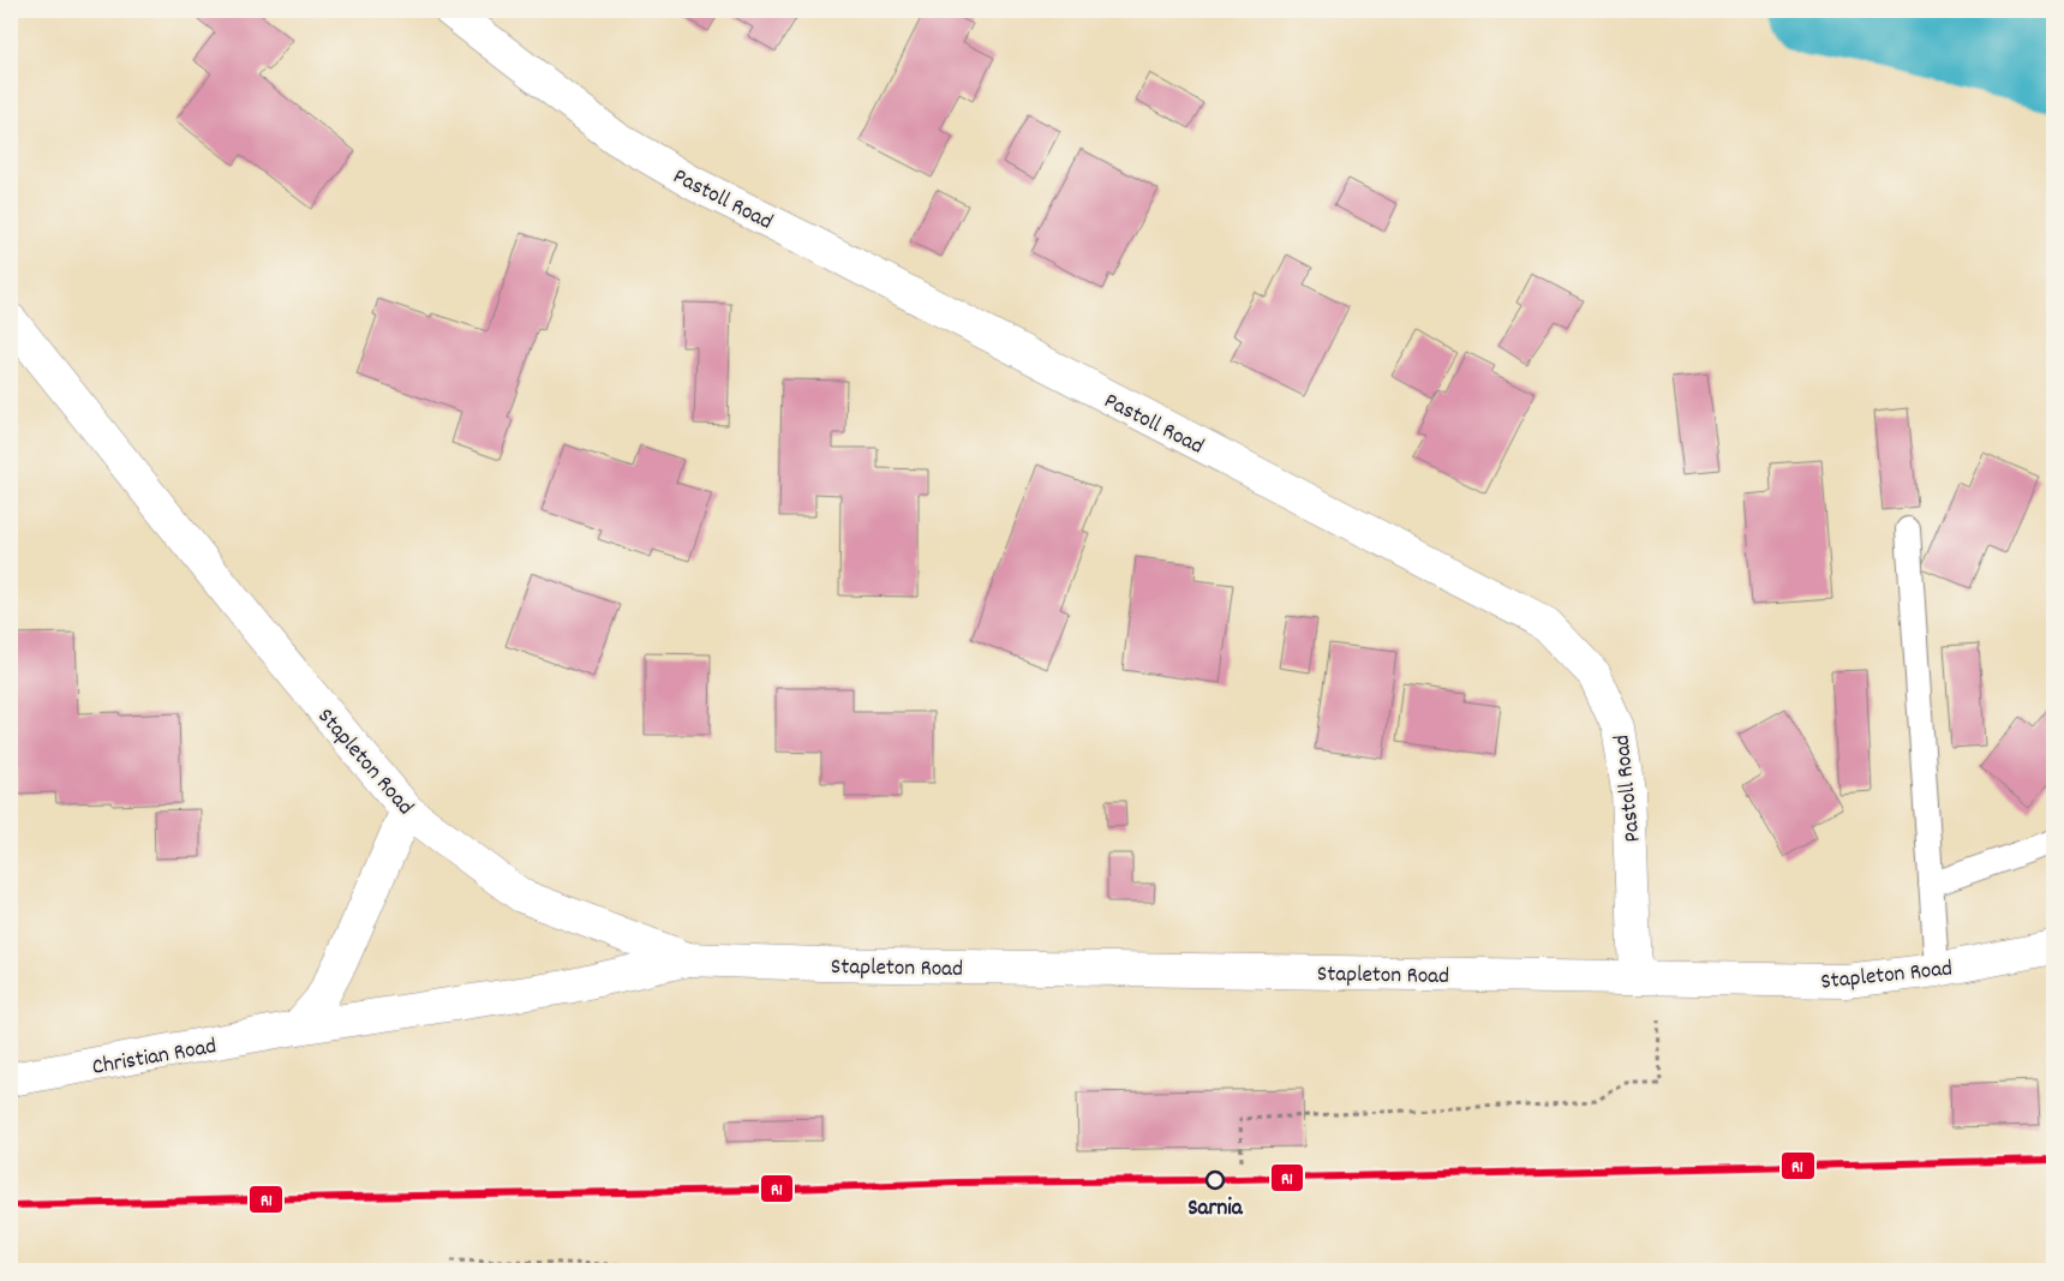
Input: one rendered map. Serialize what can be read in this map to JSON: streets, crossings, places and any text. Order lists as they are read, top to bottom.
{
  "streets": {
    "main road": ["Pastoll Road", "Stapleton Road", "Christian Road"]
  },
  "crossings": [
    ["Pastoll Road", "Stapleton Road"],
    ["Stapleton Road", "Christian Road"]
  ],
  "places": ["Sarnia"],
  "lines": ["transit line R1"]
}
